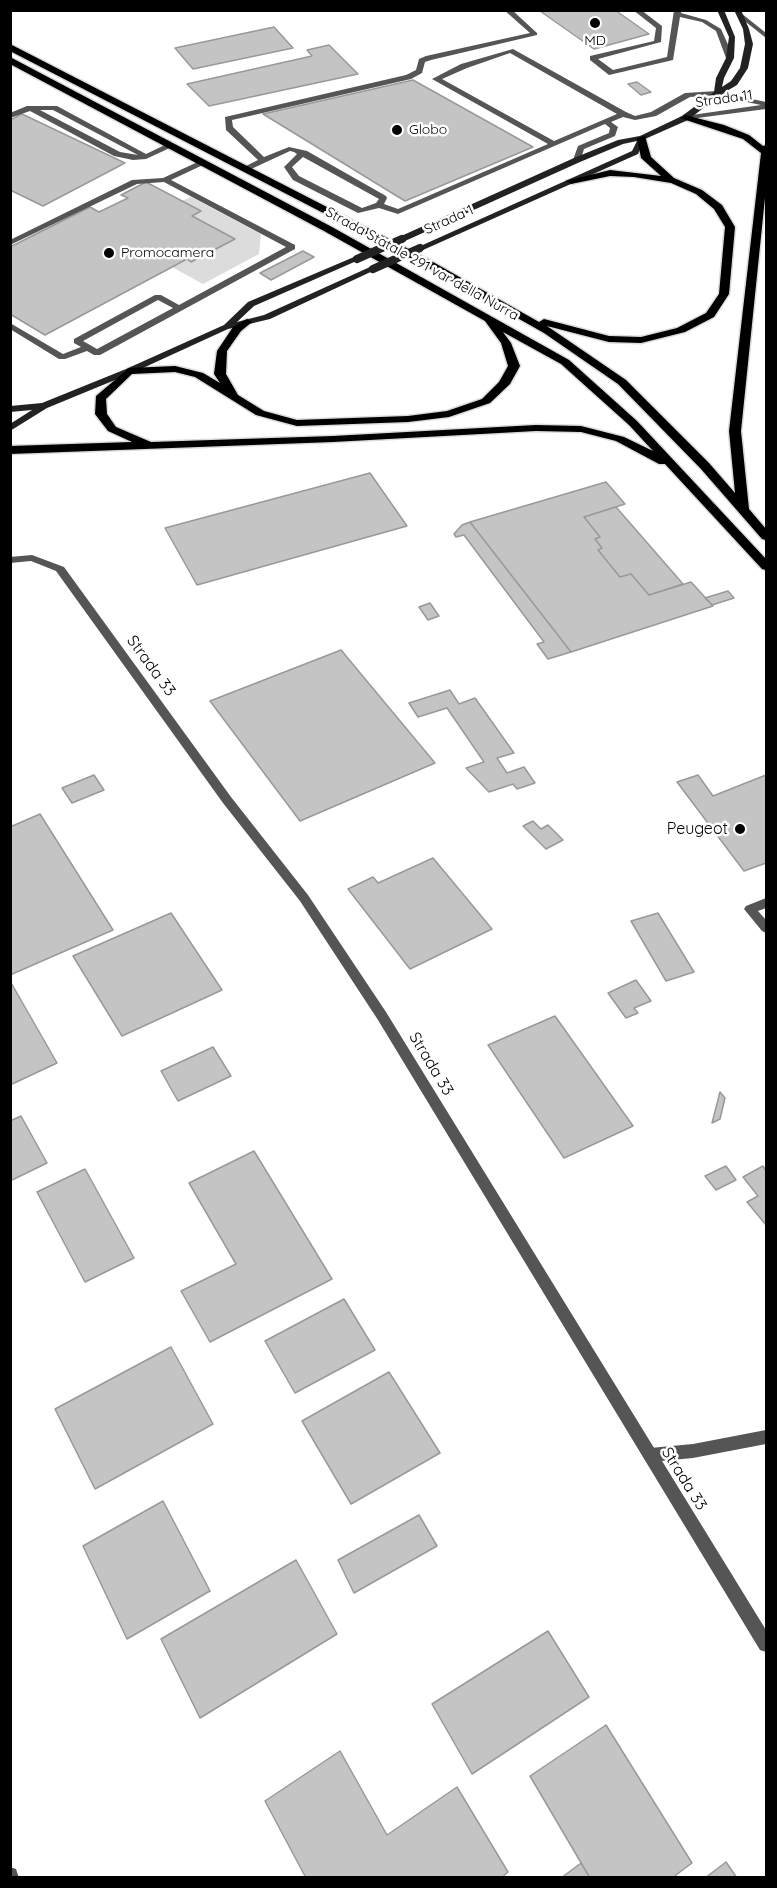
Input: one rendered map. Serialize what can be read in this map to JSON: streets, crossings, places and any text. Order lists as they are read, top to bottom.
{
  "streets": {
    "main road": ["Strada Statale 291 var della Nurra"],
    "street": ["Strada 11", "Strada 1", "Strada 33"]
  },
  "crossings": [
    ["Strada 11", "Strada 1"]
  ],
  "places": [
    "MD",
    "Globo",
    "Promocamera",
    "Peugeot"
  ]
}
